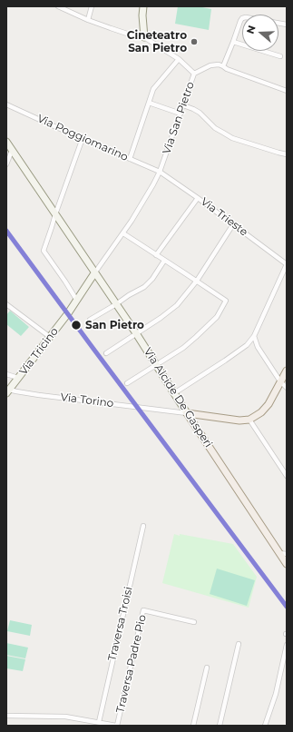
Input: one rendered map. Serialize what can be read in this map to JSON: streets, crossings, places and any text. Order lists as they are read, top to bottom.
{
  "streets": {
    "main road": ["Via Tricino", "Via Alcide De Gasperi"],
    "street": [
      "Via San Pietro",
      "Via Poggiomarino",
      "Via Trieste",
      "Via Torino",
      "Traversa Troisi",
      "Traversa Padre Pio"
    ]
  },
  "crossings": [
    ["Via San Pietro", "Via Poggiomarino"],
    ["Via San Pietro", "Via Trieste"],
    ["Via San Pietro", "Via Tricino"],
    ["Via San Pietro", "Via Alcide De Gasperi"],
    ["Via Poggiomarino", "Via Trieste"],
    ["Via Tricino", "Via Alcide De Gasperi"],
    ["Via Tricino", "Via Torino"],
    ["Via Alcide De Gasperi", "Via Torino"]
  ],
  "places": ["Cineteatro San Pietro", "San Pietro"],
  "north": "left"
}
